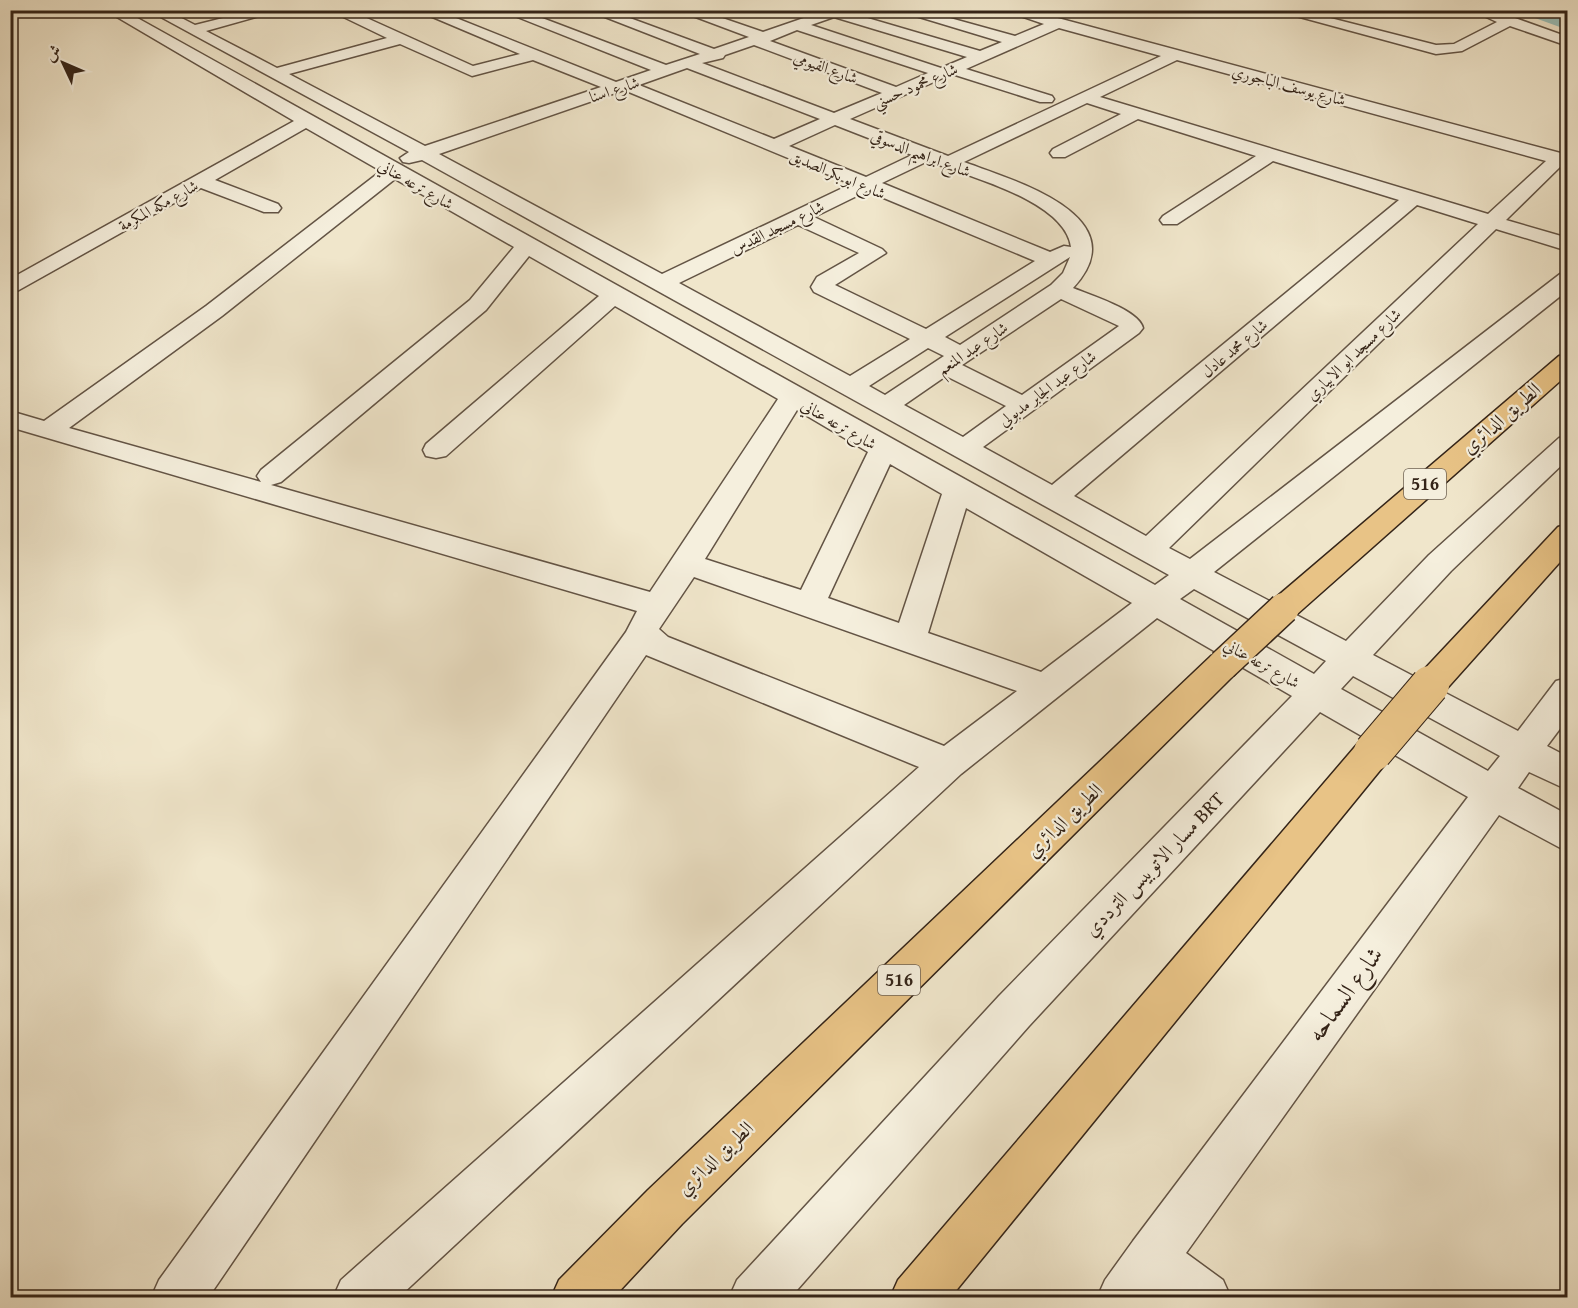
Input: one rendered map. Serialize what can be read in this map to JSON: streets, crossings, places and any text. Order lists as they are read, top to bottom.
{
  "streets": {
    "highway": ["الطريق الدائري", "516"],
    "street": [
      "شارع الفيومي",
      "شارع محمود حسني",
      "شارع يوسف الباجوري",
      "شارع اسنا",
      "شارع ابراهيم الدسوقي",
      "شارع ابو بكر الصديق",
      "شارع ترعه عناني",
      "شارع مكه المكرمة",
      "شارع مسجد القدس",
      "شارع عبد المنعم",
      "شارع محمد عادل",
      "شارع مسجد ابو الابياري",
      "شارع عبد الجابر مدبولي",
      "مسار الاتوبيس الترددي BRT",
      "شارع السماحه"
    ]
  },
  "crossings": [
    ["شارع الفيومي", "شارع محمود حسني"],
    ["شارع الفيومي", "شارع اسنا"],
    ["شارع محمود حسني", "شارع يوسف الباجوري"],
    ["شارع محمود حسني", "شارع ابراهيم الدسوقي"],
    ["شارع محمود حسني", "شارع ابو بكر الصديق"],
    ["شارع يوسف الباجوري", "شارع مسجد ابو الابياري"],
    ["شارع اسنا", "شارع ابراهيم الدسوقي"],
    ["شارع اسنا", "شارع ابو بكر الصديق"],
    ["شارع اسنا", "شارع ترعه عناني"],
    ["شارع ابراهيم الدسوقي", "شارع مسجد القدس"],
    ["شارع ابو بكر الصديق", "شارع مسجد القدس"],
    ["شارع ترعه عناني", "شارع مكه المكرمة"],
    ["شارع ترعه عناني", "شارع مسجد القدس"],
    ["شارع ترعه عناني", "شارع عبد المنعم"],
    ["شارع ترعه عناني", "شارع محمد عادل"],
    ["شارع ترعه عناني", "شارع مسجد ابو الابياري"],
    ["شارع ترعه عناني", "شارع عبد الجابر مدبولي"],
    ["شارع ترعه عناني", "شارع السماحه"],
    ["شارع عبد المنعم", "شارع عبد الجابر مدبولي"]
  ],
  "north": "top left"
}
